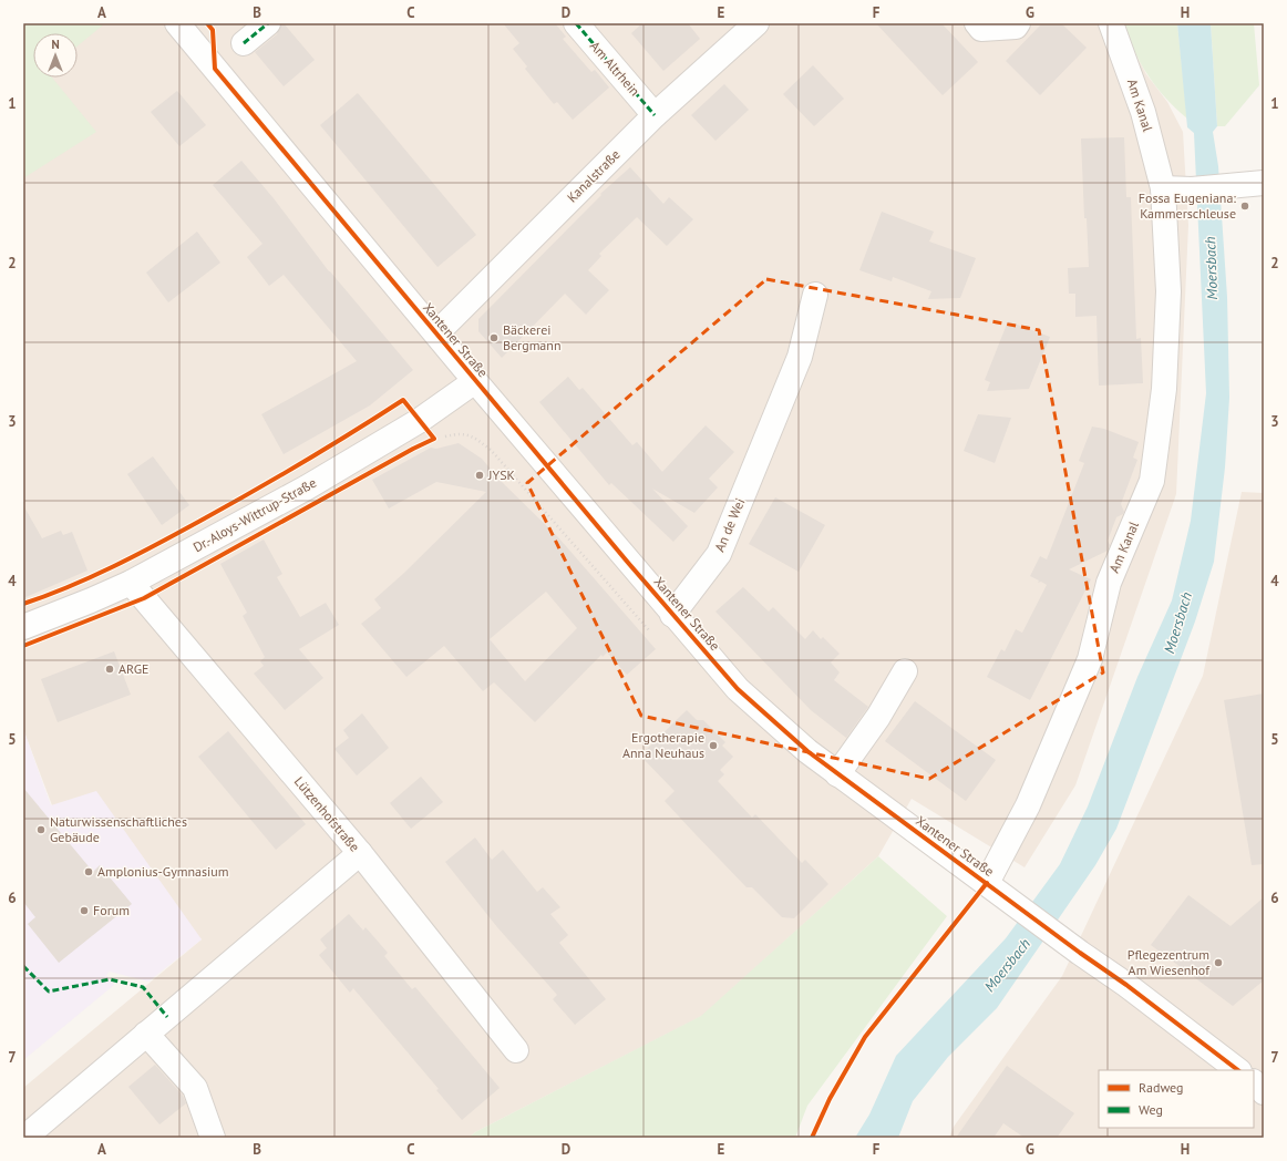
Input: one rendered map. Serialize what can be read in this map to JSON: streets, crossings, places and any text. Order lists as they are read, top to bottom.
{
  "streets": {
    "street": [
      "Am Altrhein",
      "Am Kanal",
      "Kanalstraße",
      "Xantener Straße",
      "Dr.-Aloys-Wittrup-Straße",
      "An de Wei",
      "Lützenhofstraße"
    ]
  },
  "crossings": [
    ["Am Altrhein", "Kanalstraße"],
    ["Am Kanal", "Xantener Straße"],
    ["Kanalstraße", "Xantener Straße"],
    ["Xantener Straße", "Dr.-Aloys-Wittrup-Straße"],
    ["Xantener Straße", "An de Wei"],
    ["Dr.-Aloys-Wittrup-Straße", "Lützenhofstraße"]
  ],
  "water": ["Moersbach"],
  "places": [
    "Fossa Eugeniana: Kammerschleuse",
    "Bäckerei Bergmann",
    "JYSK",
    "ARGE",
    "Ergotherapie Anna Neuhaus",
    "Naturwissenschaftliches Gebäude",
    "Amplonius-Gymnasium",
    "Forum",
    "Pflegezentrum Am Wiesenhof"
  ],
  "legend": ["Radweg", "Weg"],
  "north": "top",
  "grid": {
    "columns": [
      "A",
      "B",
      "C",
      "D",
      "E",
      "F",
      "G",
      "H"
    ],
    "rows": [
      "1",
      "2",
      "3",
      "4",
      "5",
      "6",
      "7"
    ]
  }
}
